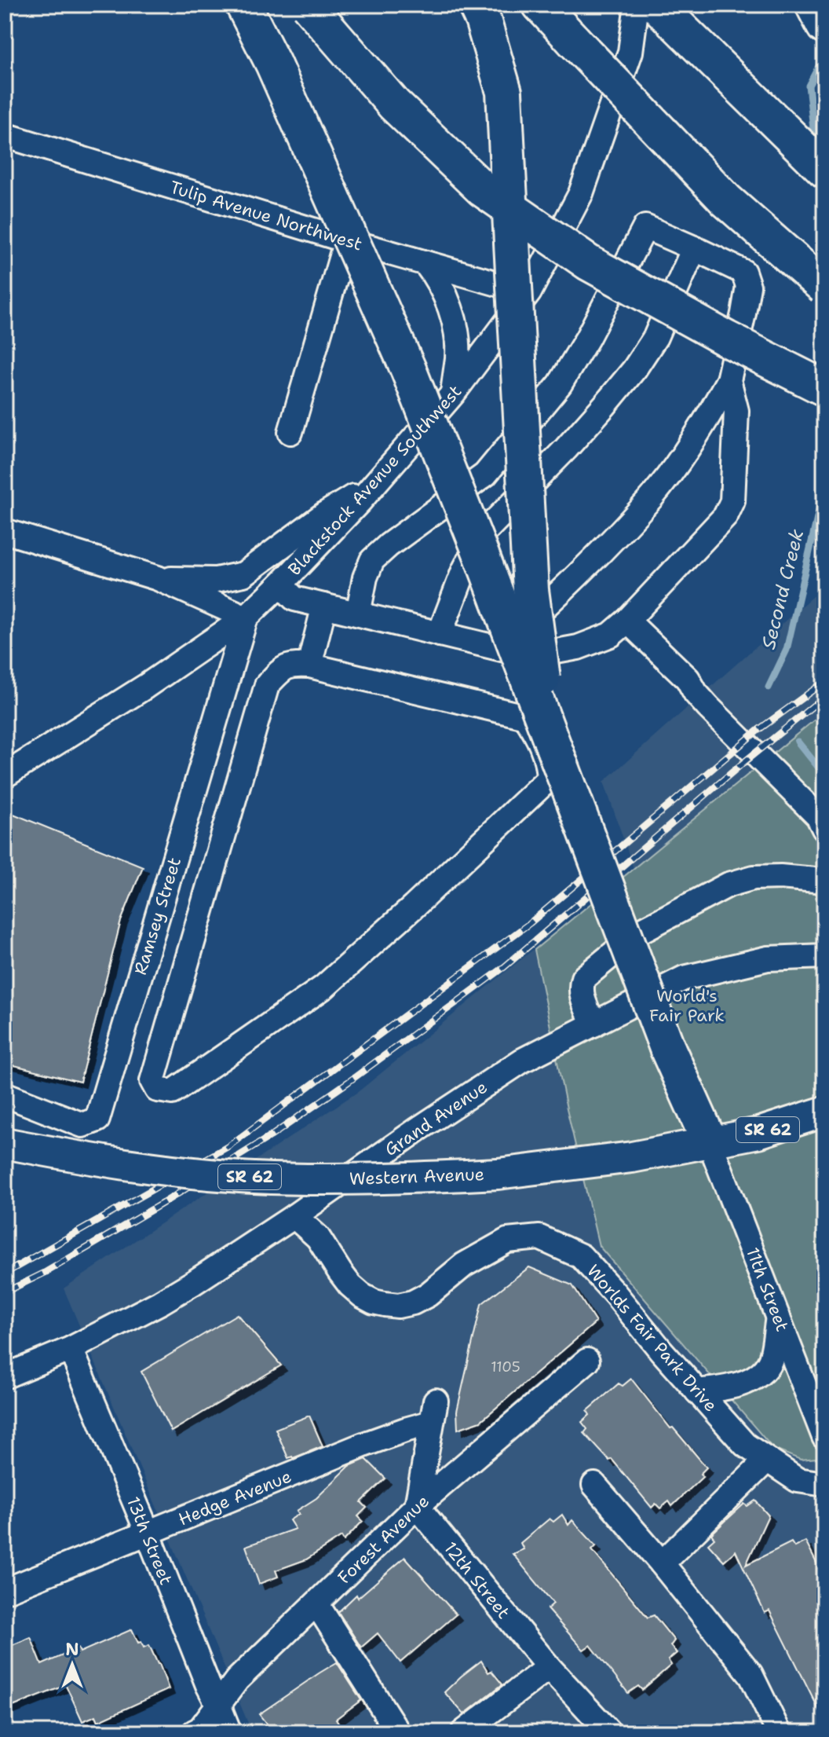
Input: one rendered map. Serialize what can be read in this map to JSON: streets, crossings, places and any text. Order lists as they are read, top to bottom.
{
  "streets": {
    "main road": ["SR 62", "Western Avenue"],
    "street": [
      "Tulip Avenue Northwest",
      "Blackstock Avenue Southwest",
      "Ramsey Street",
      "Grand Avenue",
      "11th Street",
      "Worlds Fair Park Drive",
      "Hedge Avenue",
      "Forest Avenue",
      "13th Street",
      "12th Street"
    ]
  },
  "crossings": [
    ["Tulip Avenue Northwest", "Blackstock Avenue Southwest"],
    ["Blackstock Avenue Southwest", "Ramsey Street"],
    ["Grand Avenue", "Worlds Fair Park Drive"],
    ["Grand Avenue", "13th Street"],
    ["Western Avenue", "11th Street"],
    ["Hedge Avenue", "Forest Avenue"],
    ["Hedge Avenue", "13th Street"],
    ["Hedge Avenue", "12th Street"],
    ["Forest Avenue", "13th Street"],
    ["Forest Avenue", "12th Street"]
  ],
  "water": ["Second Creek"],
  "parks": ["World's Fair Park"],
  "house_numbers": ["1105"],
  "north": "top"
}
